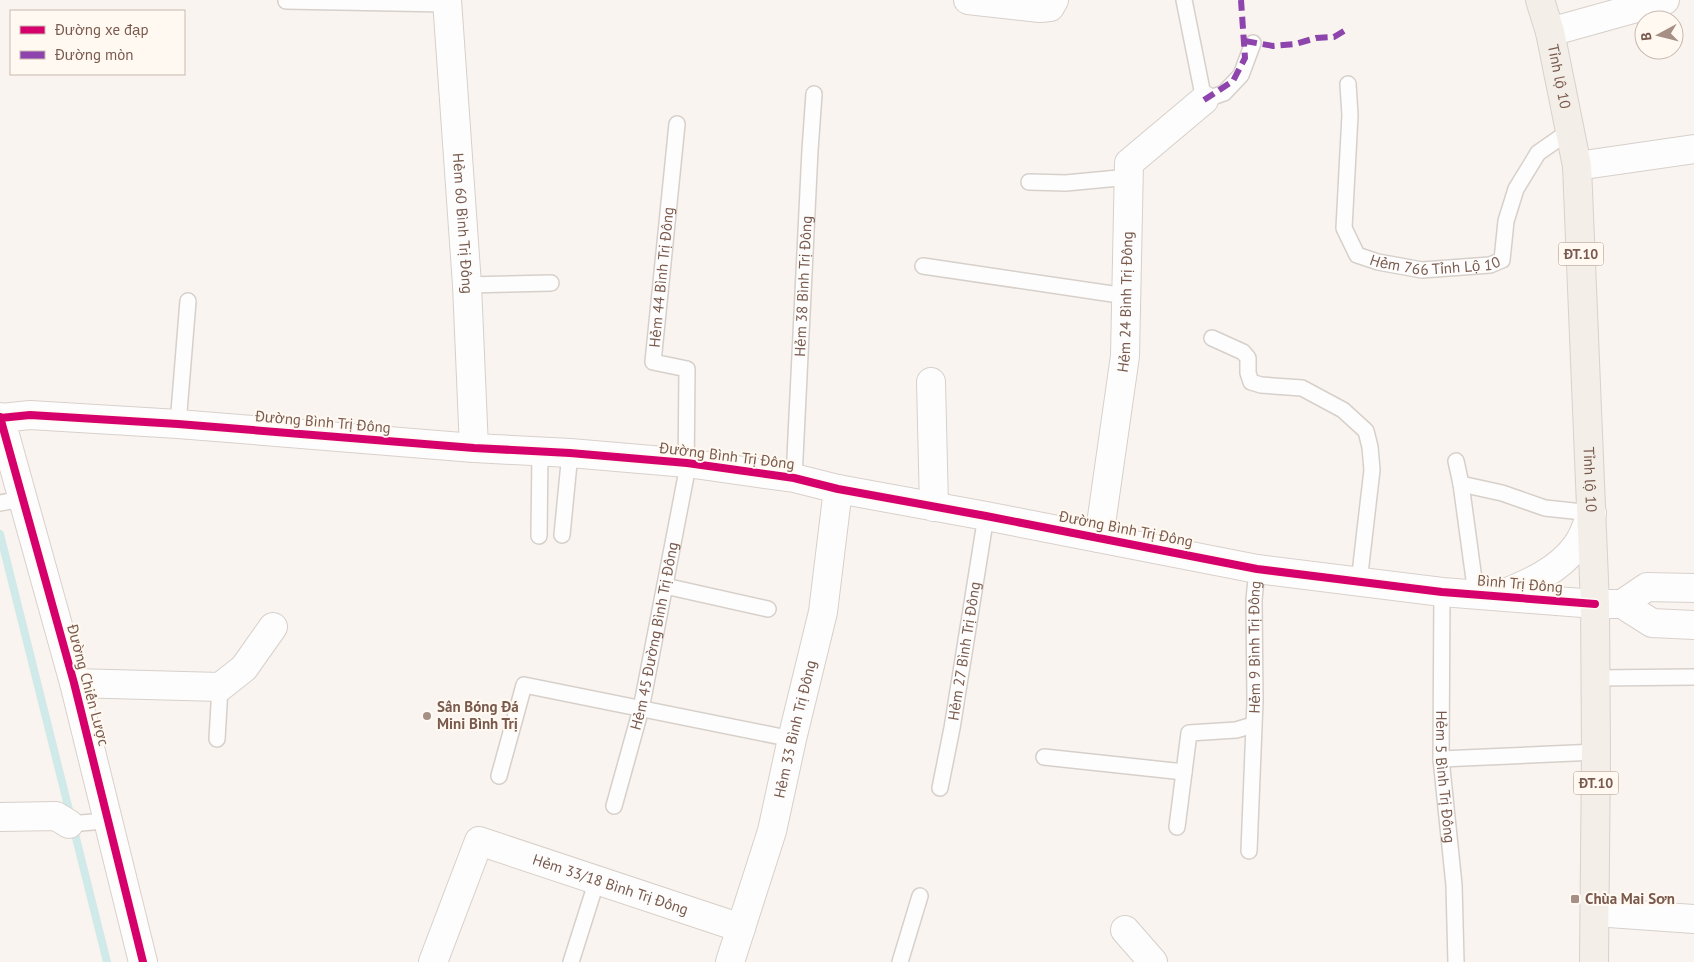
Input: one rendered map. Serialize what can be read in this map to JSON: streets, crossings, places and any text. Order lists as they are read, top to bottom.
{
  "streets": {
    "main road": ["Tỉnh lộ 10", "ĐT.10"],
    "street": [
      "Hẻm 60 Bình Trị Đông",
      "Hẻm 24 Bình Trị Đông",
      "Đường Bình Trị Đông",
      "Bình Trị Đông",
      "Đường Chiến Lược",
      "Hẻm 33 Bình Trị Đông",
      "Hẻm 33/18 Bình Trị Đông"
    ],
    "lane": [
      "Hẻm 766 Tỉnh Lộ 10",
      "Hẻm 44 Bình Trị Đông",
      "Hẻm 38 Bình Trị Đông",
      "Hẻm 45 Đường Bình Trị Đông",
      "Hẻm 9 Bình Trị Đông",
      "Hẻm 27 Bình Trị Đông",
      "Hẻm 5 Bình Trị Đông"
    ]
  },
  "crossings": [
    ["Tỉnh lộ 10", "Hẻm 766 Tỉnh Lộ 10"],
    ["Tỉnh lộ 10", "Bình Trị Đông"],
    ["Hẻm 60 Bình Trị Đông", "Đường Bình Trị Đông"],
    ["Hẻm 44 Bình Trị Đông", "Đường Bình Trị Đông"],
    ["Hẻm 44 Bình Trị Đông", "Hẻm 45 Đường Bình Trị Đông"],
    ["Hẻm 38 Bình Trị Đông", "Đường Bình Trị Đông"],
    ["Hẻm 24 Bình Trị Đông", "Đường Bình Trị Đông"],
    ["Đường Bình Trị Đông", "Bình Trị Đông"],
    ["Đường Bình Trị Đông", "Hẻm 45 Đường Bình Trị Đông"],
    ["Đường Bình Trị Đông", "Hẻm 9 Bình Trị Đông"],
    ["Đường Bình Trị Đông", "Hẻm 27 Bình Trị Đông"],
    ["Đường Bình Trị Đông", "Đường Chiến Lược"],
    ["Đường Bình Trị Đông", "Hẻm 33 Bình Trị Đông"],
    ["Đường Bình Trị Đông", "Hẻm 5 Bình Trị Đông"],
    ["Bình Trị Đông", "Hẻm 5 Bình Trị Đông"],
    ["Hẻm 33 Bình Trị Đông", "Hẻm 33/18 Bình Trị Đông"]
  ],
  "places": {
    "other": ["Sân Bóng Đá Mini Bình Trị"],
    "transit": ["Chùa Mai Sơn"]
  },
  "legend": ["Đường xe đạp", "Đường mòn"],
  "north": "left"
}
